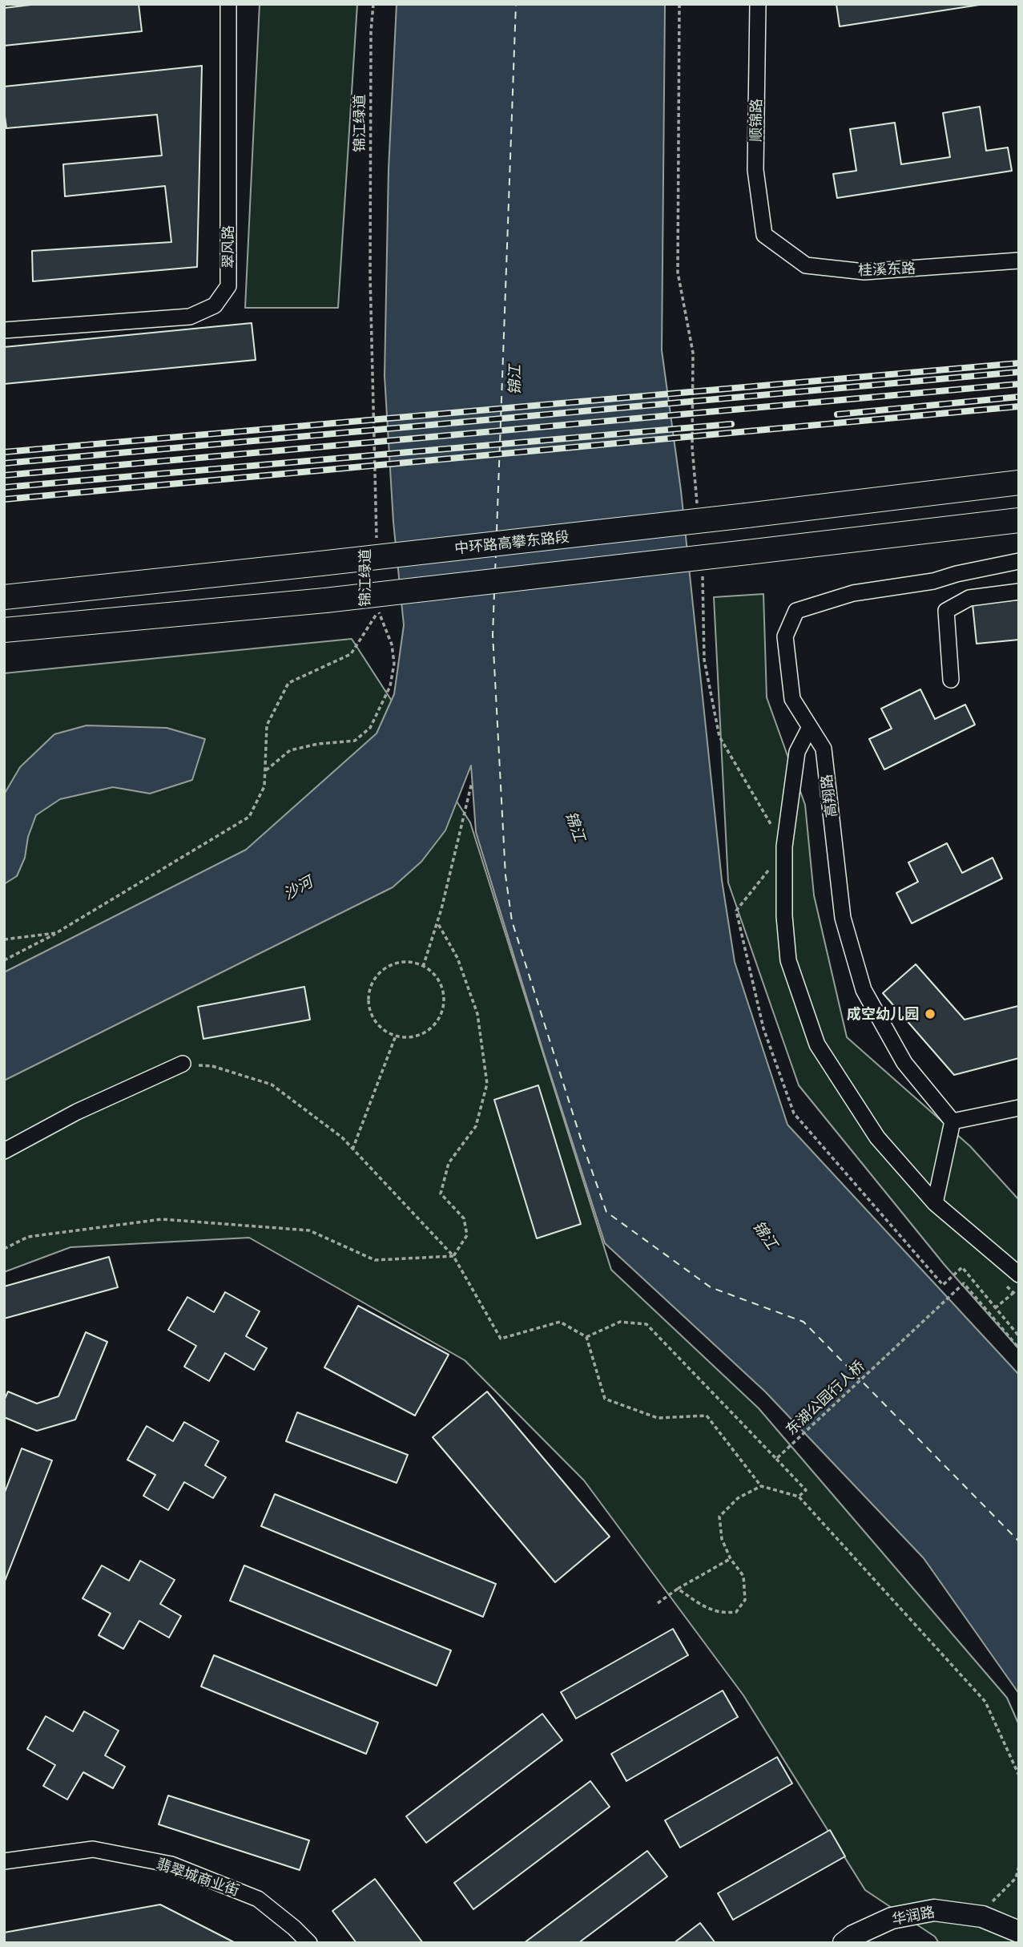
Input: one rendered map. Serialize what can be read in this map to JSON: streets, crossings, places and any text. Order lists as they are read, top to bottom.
{
  "streets": {
    "main road": ["中环路高攀东路段"],
    "street": [
      "顺锦路",
      "翠风路",
      "桂溪东路",
      "高翔路",
      "翡翠城商业街",
      "华润路"
    ],
    "path": ["锦江绿道", "东湖公园行人桥"]
  },
  "crossings": [
    ["顺锦路", "桂溪东路"]
  ],
  "water": ["锦江", "沙河"],
  "places": ["成空幼儿园"]
}
